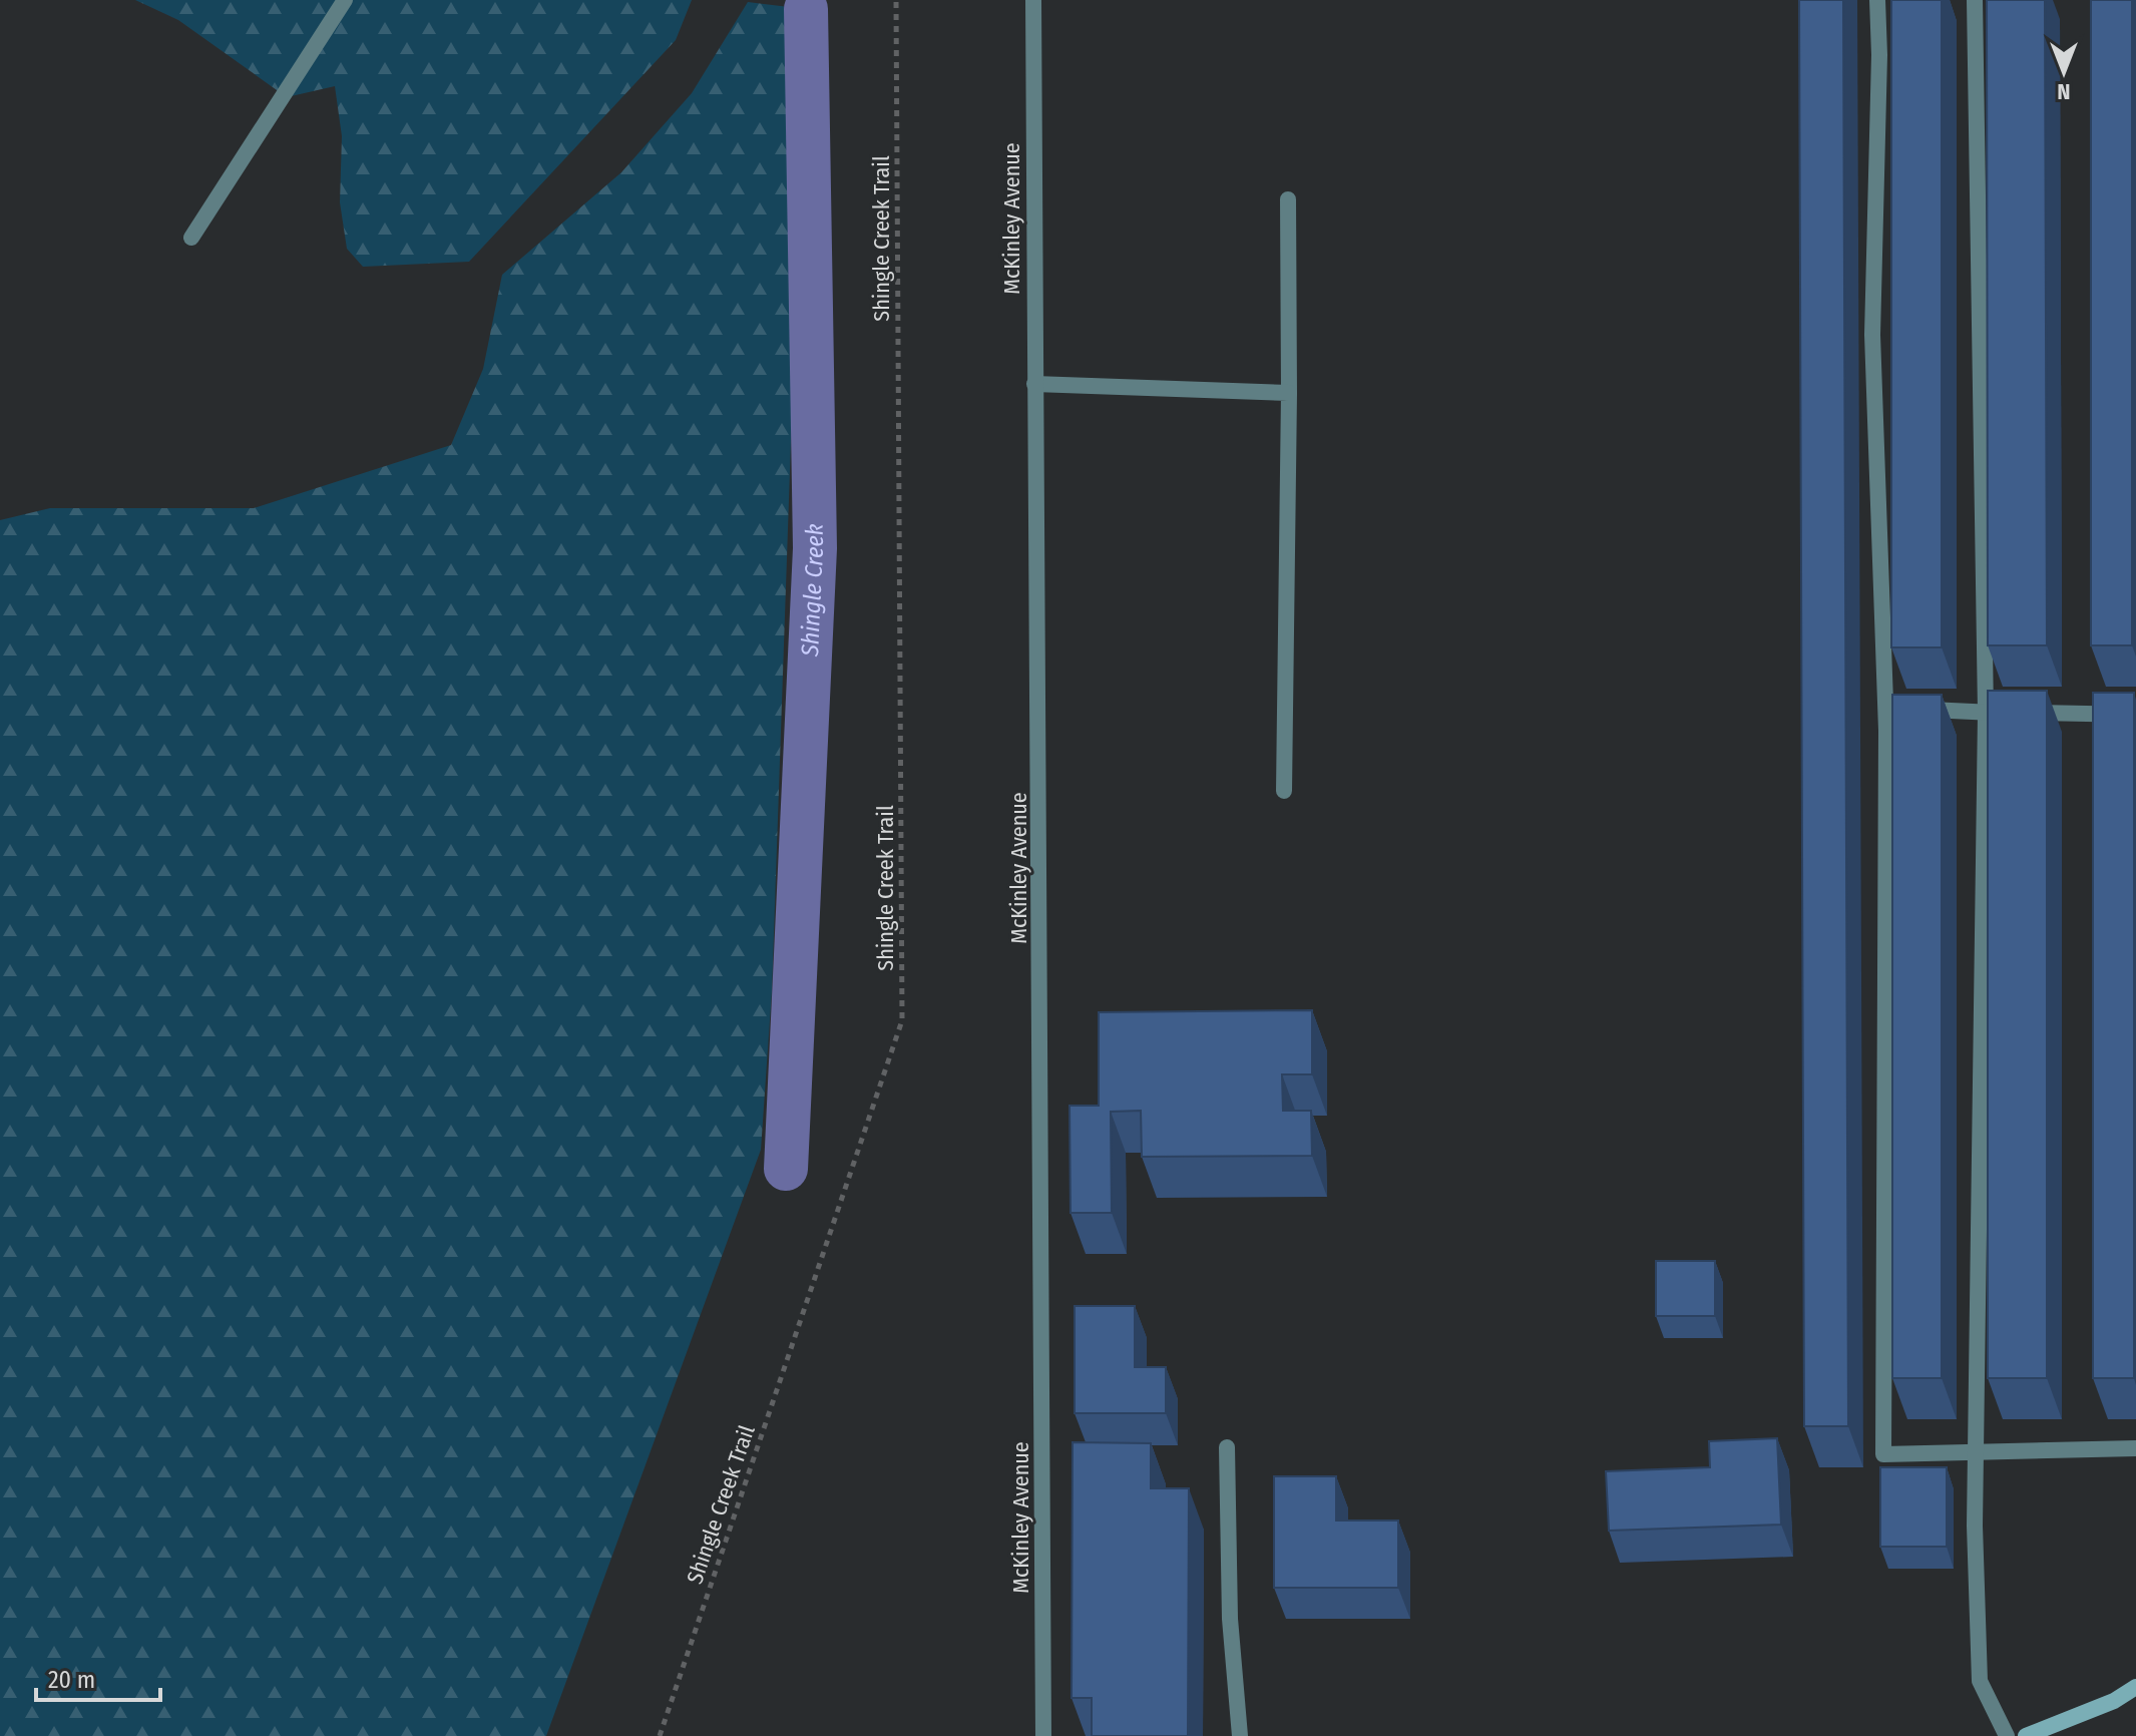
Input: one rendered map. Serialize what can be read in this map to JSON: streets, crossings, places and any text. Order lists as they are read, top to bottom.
{
  "streets": {
    "street": ["McKinley Avenue"],
    "path": ["Shingle Creek Trail"]
  },
  "water": ["Shingle Creek"],
  "scale_bar": "20 m",
  "north": "bottom"
}
